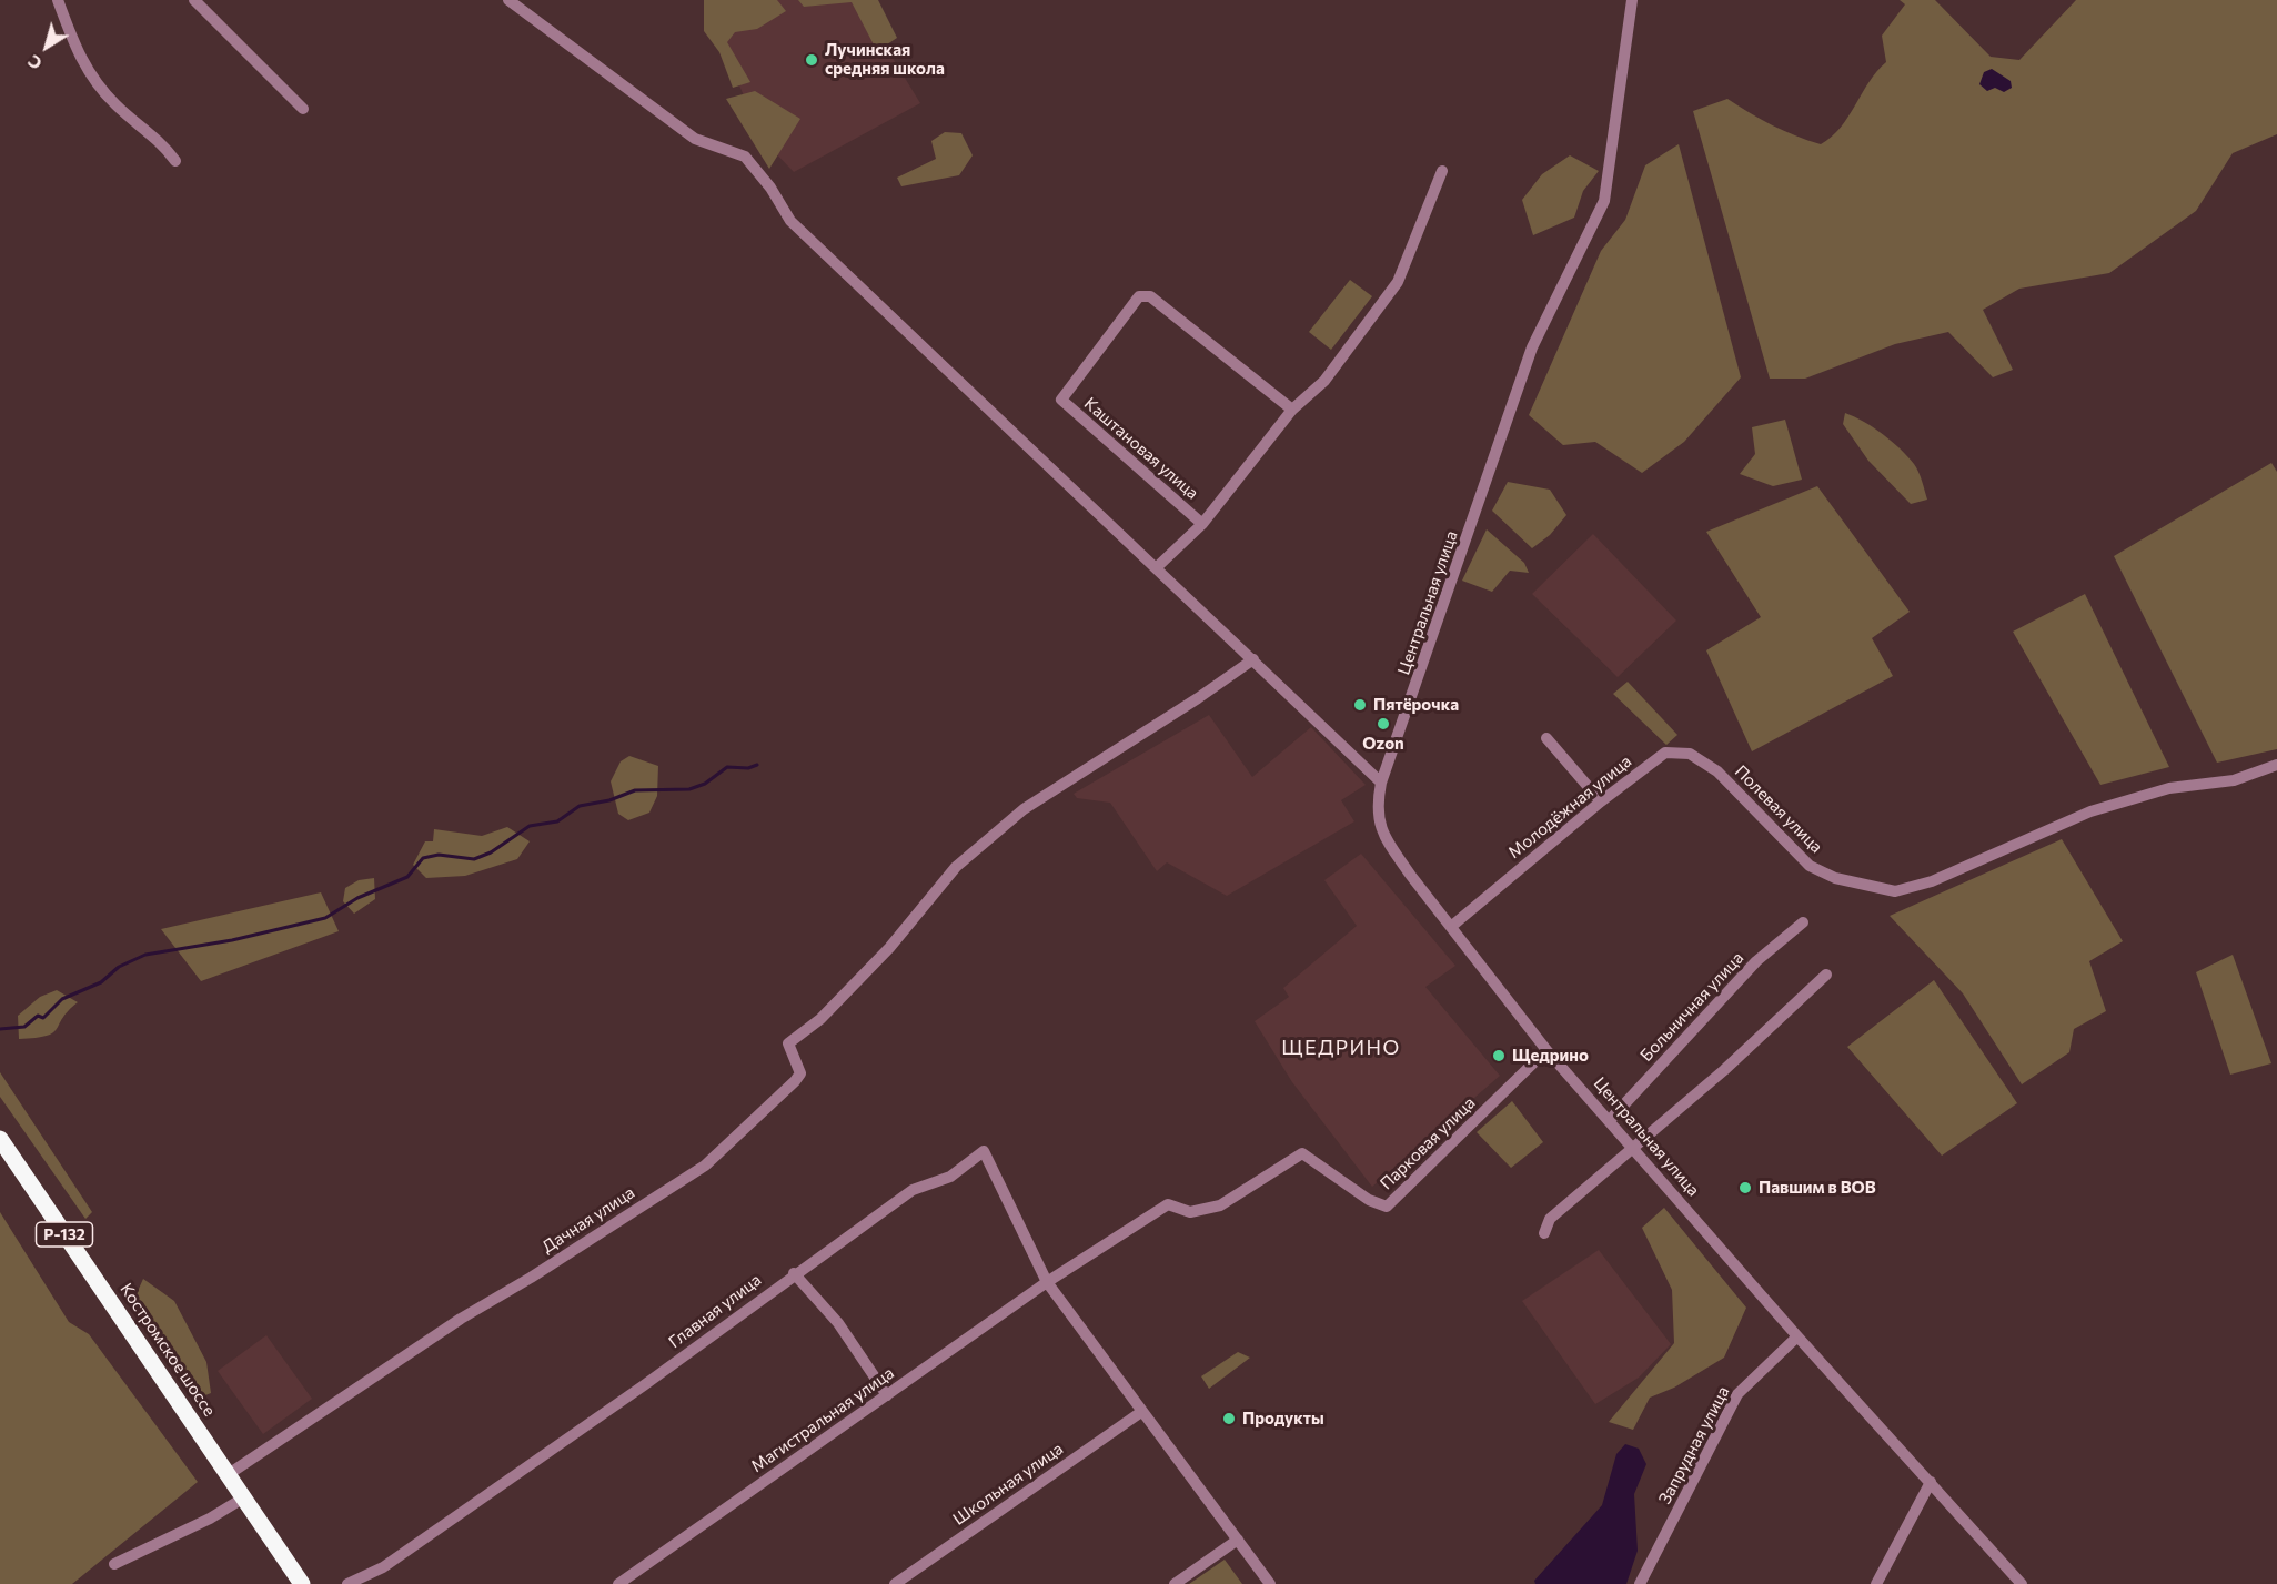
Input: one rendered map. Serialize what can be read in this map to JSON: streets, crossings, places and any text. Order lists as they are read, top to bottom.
{
  "streets": {
    "highway": ["Р-132", "Костромское шоссе"],
    "street": [
      "Каштановая улица",
      "Центральная улица",
      "Молодёжная улица",
      "Полевая улица",
      "Больничная улица",
      "Парковая улица",
      "Дачная улица",
      "Главная улица",
      "Магистральная улица",
      "Запрудная улица",
      "Школьная улица"
    ]
  },
  "crossings": [
    ["Центральная улица", "Молодёжная улица"],
    ["Центральная улица", "Больничная улица"],
    ["Центральная улица", "Парковая улица"],
    ["Центральная улица", "Запрудная улица"],
    ["Молодёжная улица", "Полевая улица"],
    ["Парковая улица", "Магистральная улица"],
    ["Дачная улица", "Костромское шоссе"],
    ["Главная улица", "Магистральная улица"]
  ],
  "districts": ["ЩЕДРИНО"],
  "places": [
    "Лучинская средняя школа",
    "Пятёрочка",
    "Ozon",
    "Щедрино",
    "Павшим в ВОВ",
    "Продукты"
  ],
  "north": "bottom left"
}
